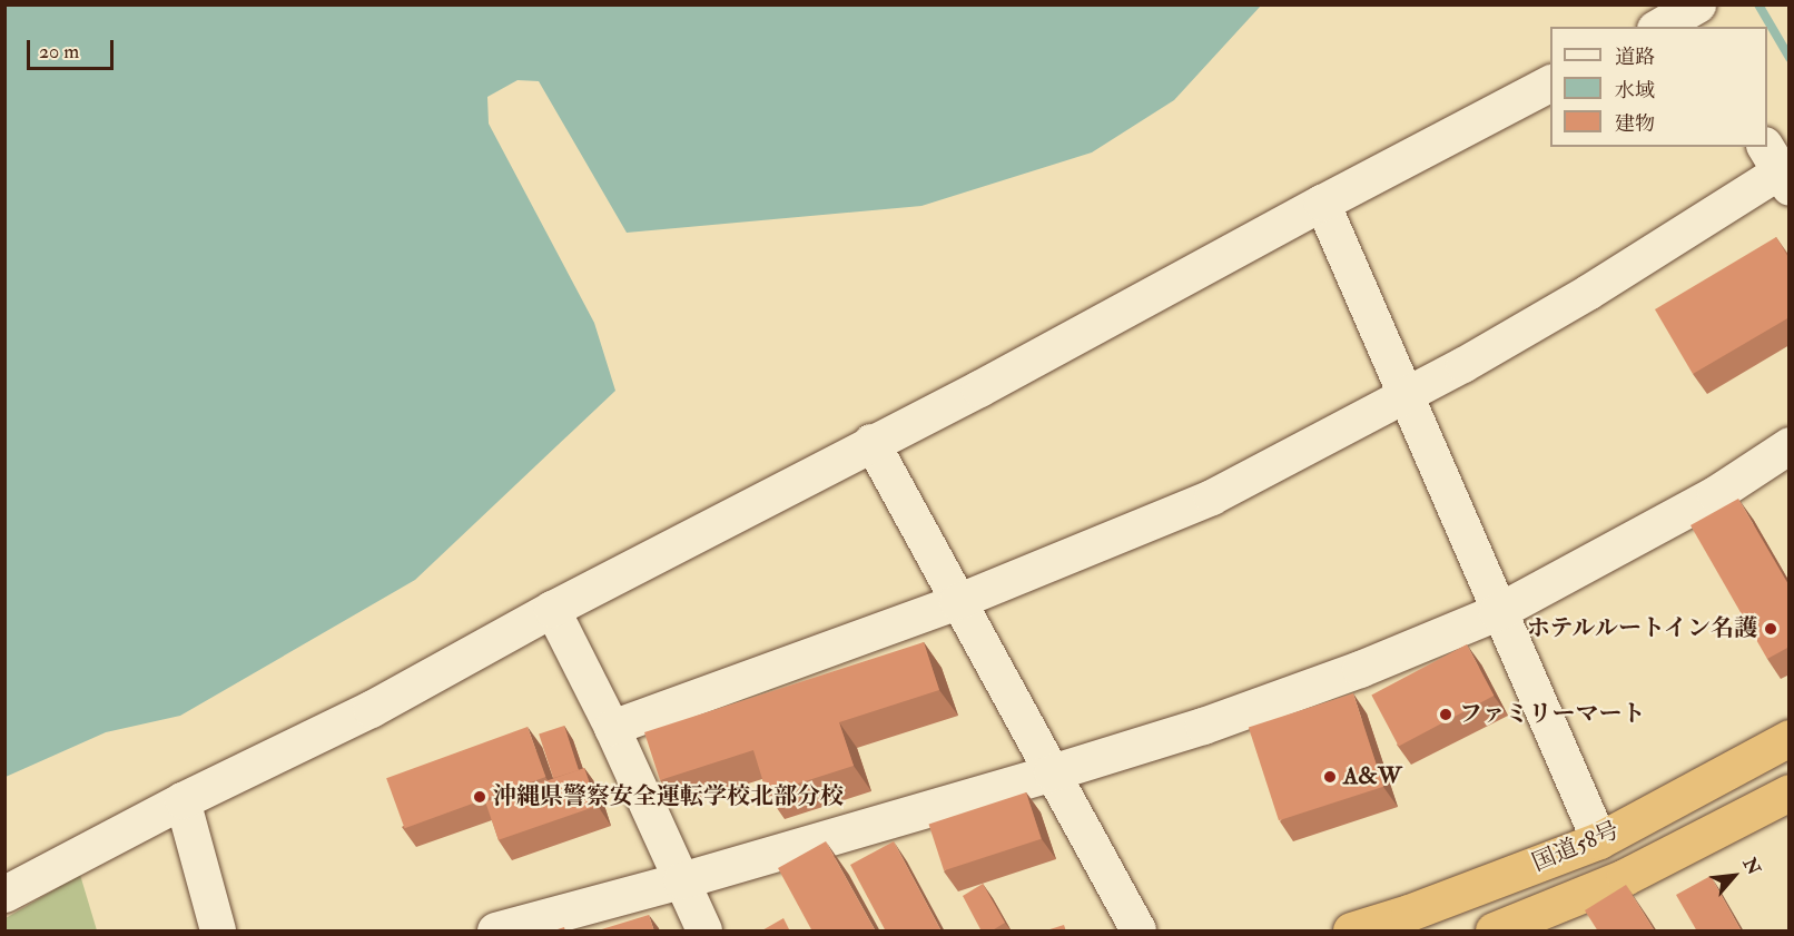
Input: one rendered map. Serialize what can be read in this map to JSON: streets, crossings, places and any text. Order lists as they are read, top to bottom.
{
  "streets": {
    "highway": ["国道58号"]
  },
  "places": [
    "ホテルルートイン名護",
    "ファミリーマート",
    "A&W",
    "沖縄県警察安全運転学校北部分校"
  ],
  "legend": ["道路", "水域", "建物"],
  "scale_bar": "20 m",
  "north": "top right"
}
